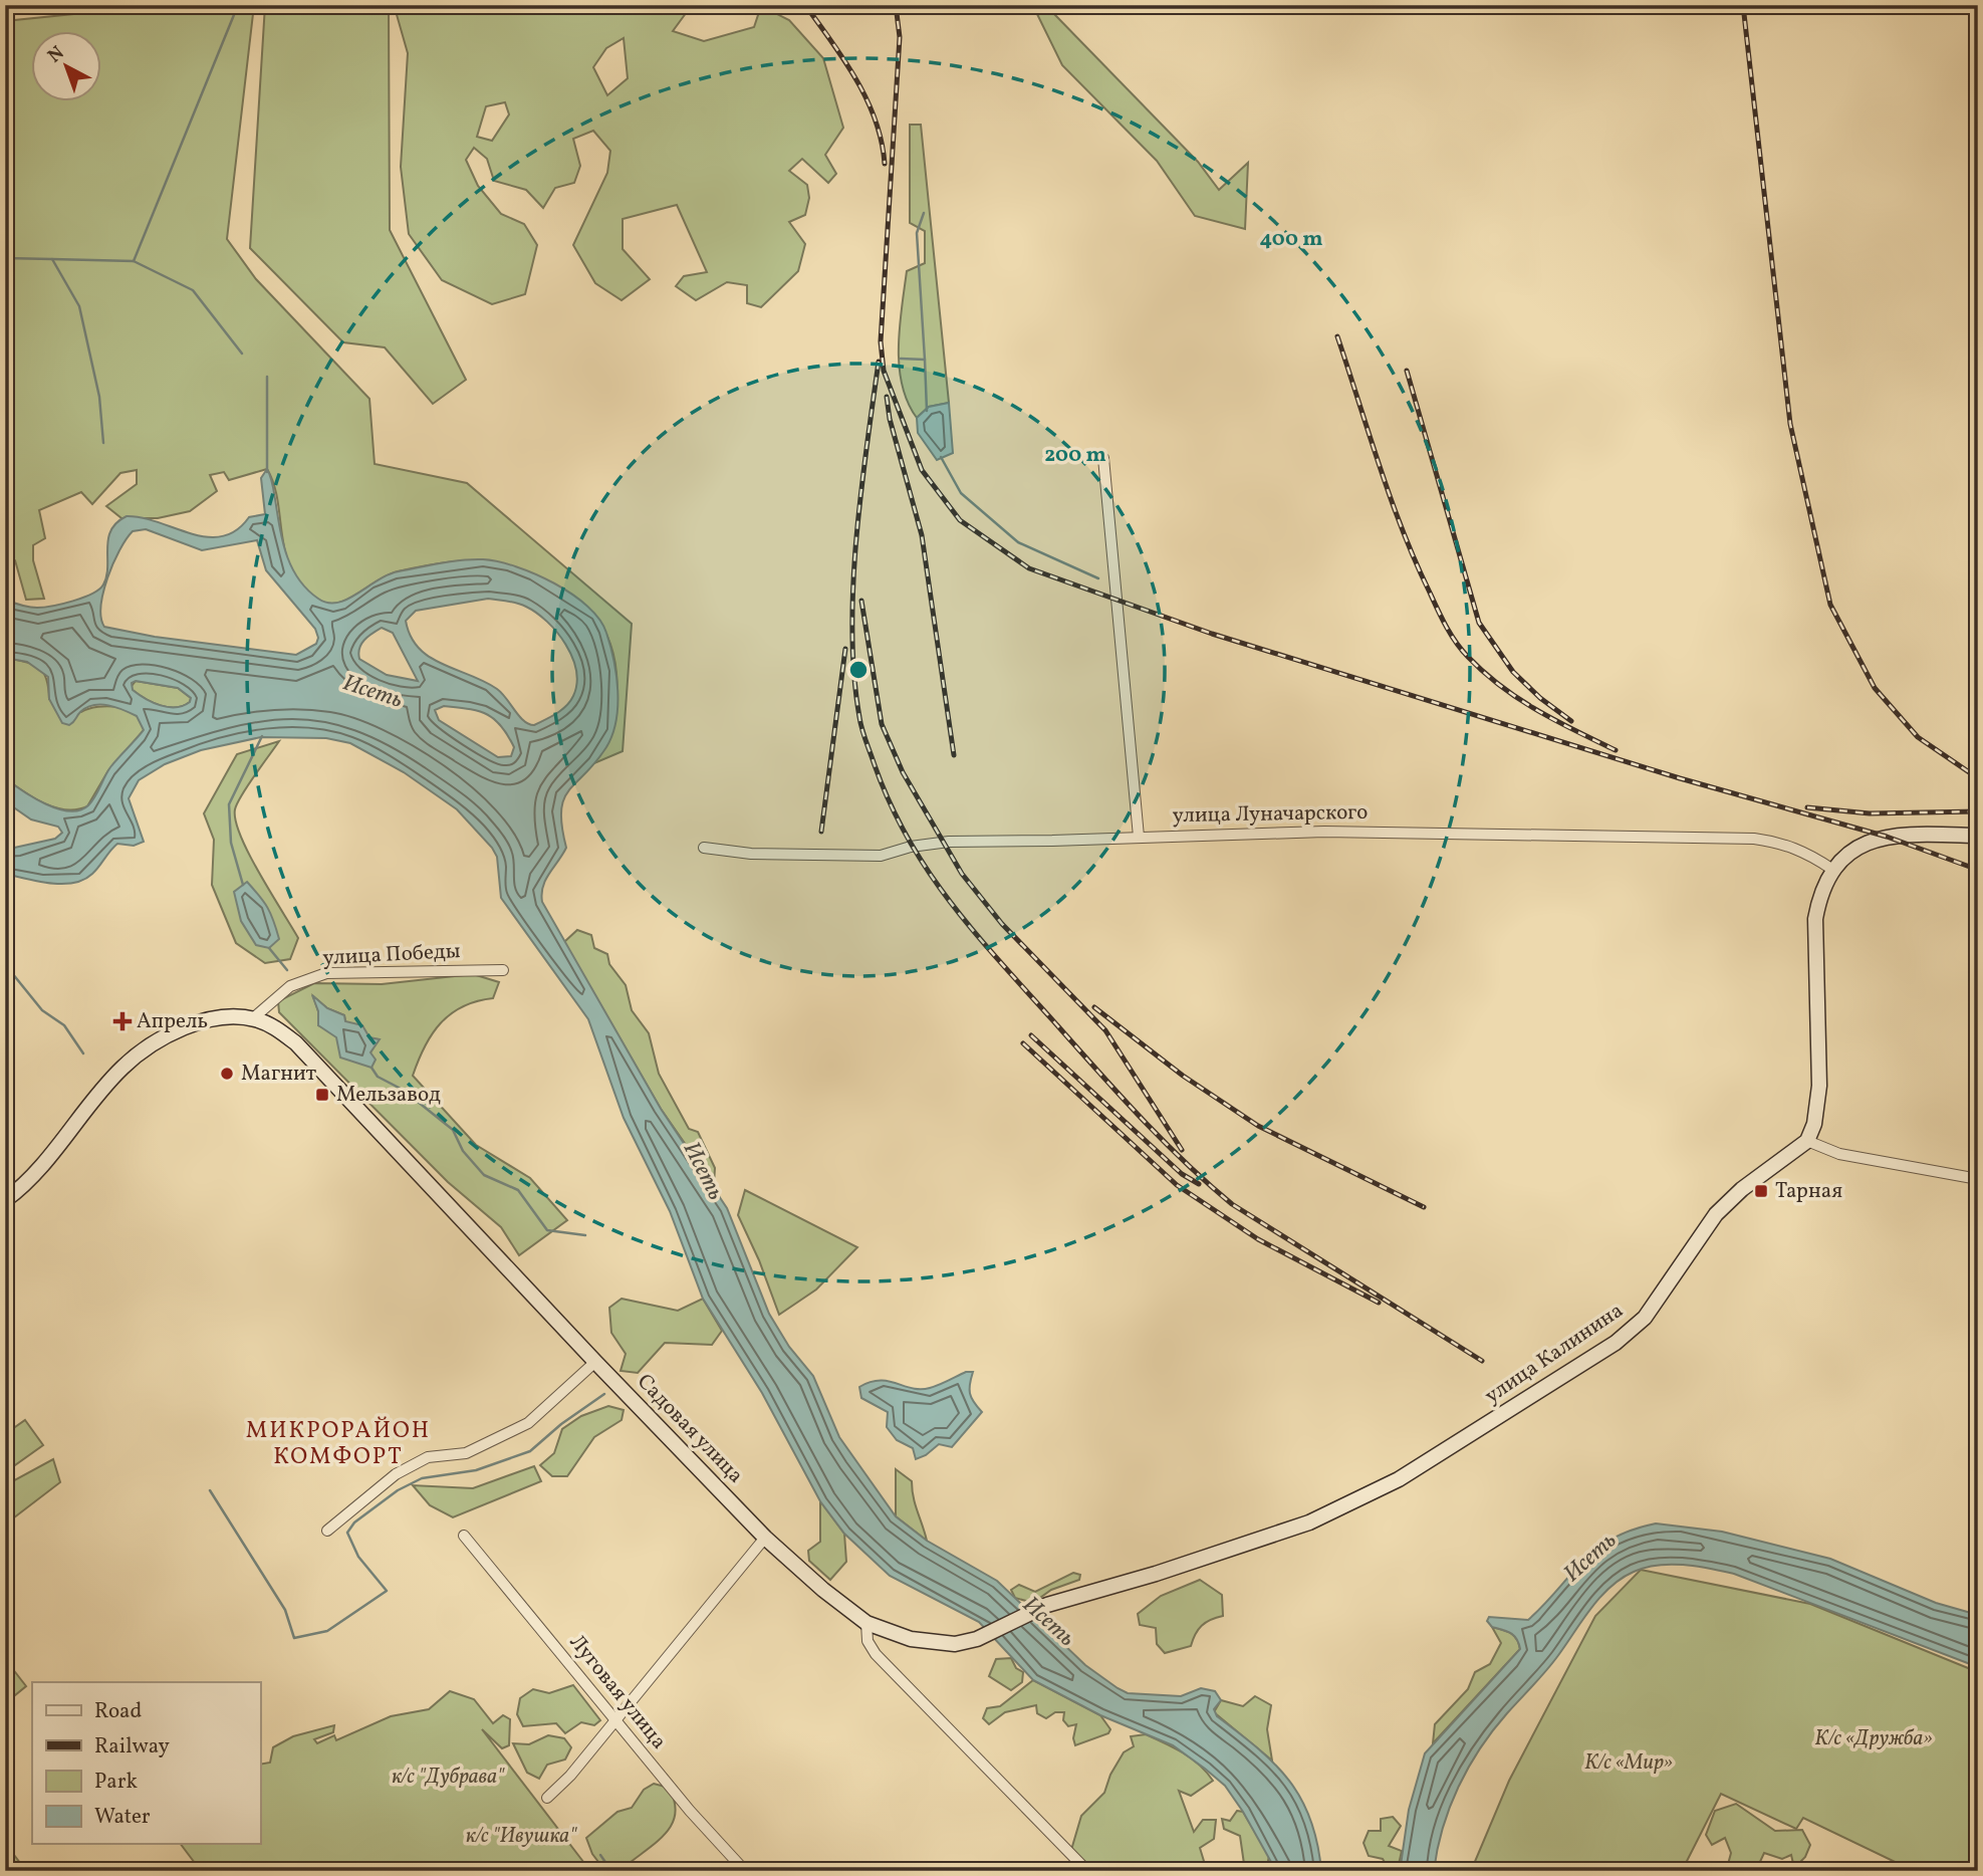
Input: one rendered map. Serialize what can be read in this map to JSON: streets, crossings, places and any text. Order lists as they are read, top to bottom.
{
  "streets": {
    "main road": ["улица Калинина", "Садовая улица"],
    "street": ["улица Луначарского", "улица Победы", "Луговая улица"]
  },
  "crossings": [
    ["улица Победы", "Садовая улица"],
    ["улица Калинина", "Садовая улица"]
  ],
  "districts": ["МИКРОРАЙОН КОМФОРТ"],
  "water": ["Исеть"],
  "parks": [
    "К/с «Дружба»",
    "К/с «Мир»",
    "к/с \"Дубрава\"",
    "к/с \"Ивушка\""
  ],
  "places": {
    "health": ["Апрель"],
    "other": ["Магнит"],
    "transit": ["Мельзавод", "Тарная"]
  },
  "legend": [
    "Road",
    "Railway",
    "Park",
    "Water"
  ],
  "north": "top left",
  "rings": ["400 m", "200 m"]
}
